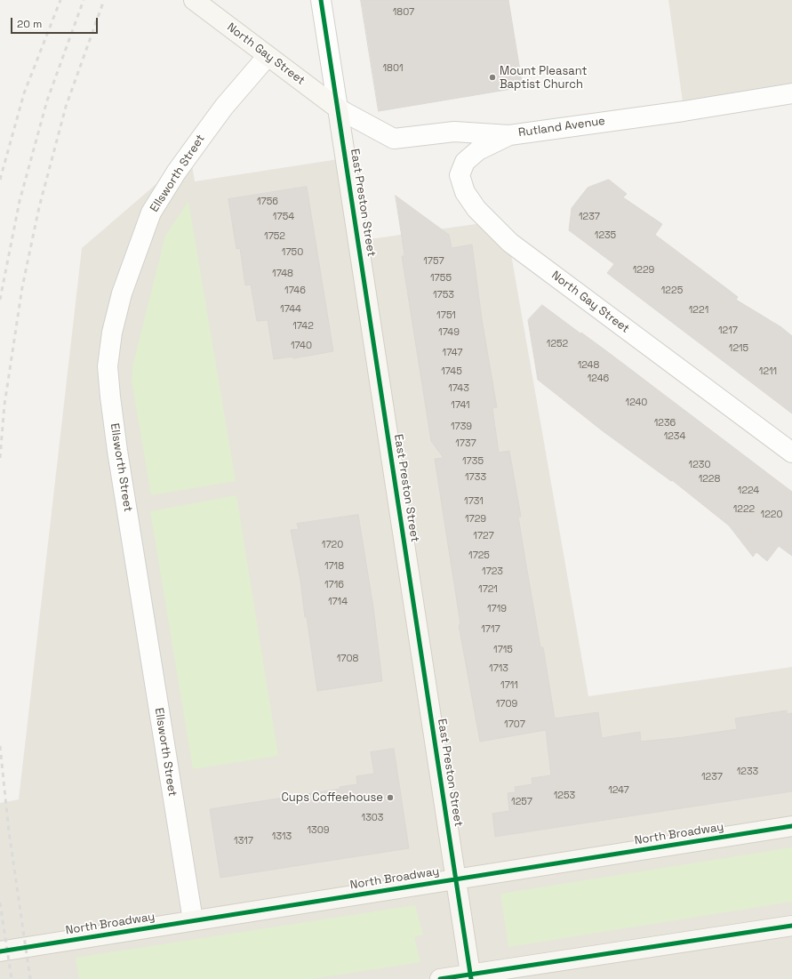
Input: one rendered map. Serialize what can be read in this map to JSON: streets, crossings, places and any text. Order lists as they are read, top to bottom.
{
  "streets": {
    "main road": ["North Gay Street", "East Preston Street", "North Broadway"],
    "street": ["Rutland Avenue", "Ellsworth Street"]
  },
  "crossings": [
    ["North Gay Street", "Rutland Avenue"],
    ["North Gay Street", "Ellsworth Street"],
    ["North Gay Street", "East Preston Street"],
    ["Rutland Avenue", "East Preston Street"],
    ["Ellsworth Street", "North Broadway"],
    ["East Preston Street", "North Broadway"]
  ],
  "places": ["Mount Pleasant Baptist Church", "Cups Coffeehouse"],
  "house_numbers": [
    "1807",
    "1801",
    "1756",
    "1754",
    "1237",
    "1235",
    "1752",
    "1750",
    "1757",
    "1229",
    "1748",
    "1755",
    "1746",
    "1225",
    "1753",
    "1744",
    "1221",
    "1751",
    "1742",
    "1217",
    "1749",
    "1252",
    "1740",
    "1215",
    "1747",
    "1248",
    "1745",
    "1211",
    "1246",
    "1743",
    "1240",
    "1741",
    "1236",
    "1739",
    "1234",
    "1737",
    "1735",
    "1230",
    "1733",
    "1228",
    "1224",
    "1731",
    "1222",
    "1220",
    "1729",
    "1727",
    "1720",
    "1725",
    "1718",
    "1723",
    "1716",
    "1721",
    "1714",
    "1719",
    "1717",
    "1715",
    "1708",
    "1713",
    "1711",
    "1709",
    "1707",
    "1233",
    "1237",
    "1247",
    "1253",
    "1257",
    "1303",
    "1309",
    "1313",
    "1317"
  ],
  "scale_bar": "20 m"
}
